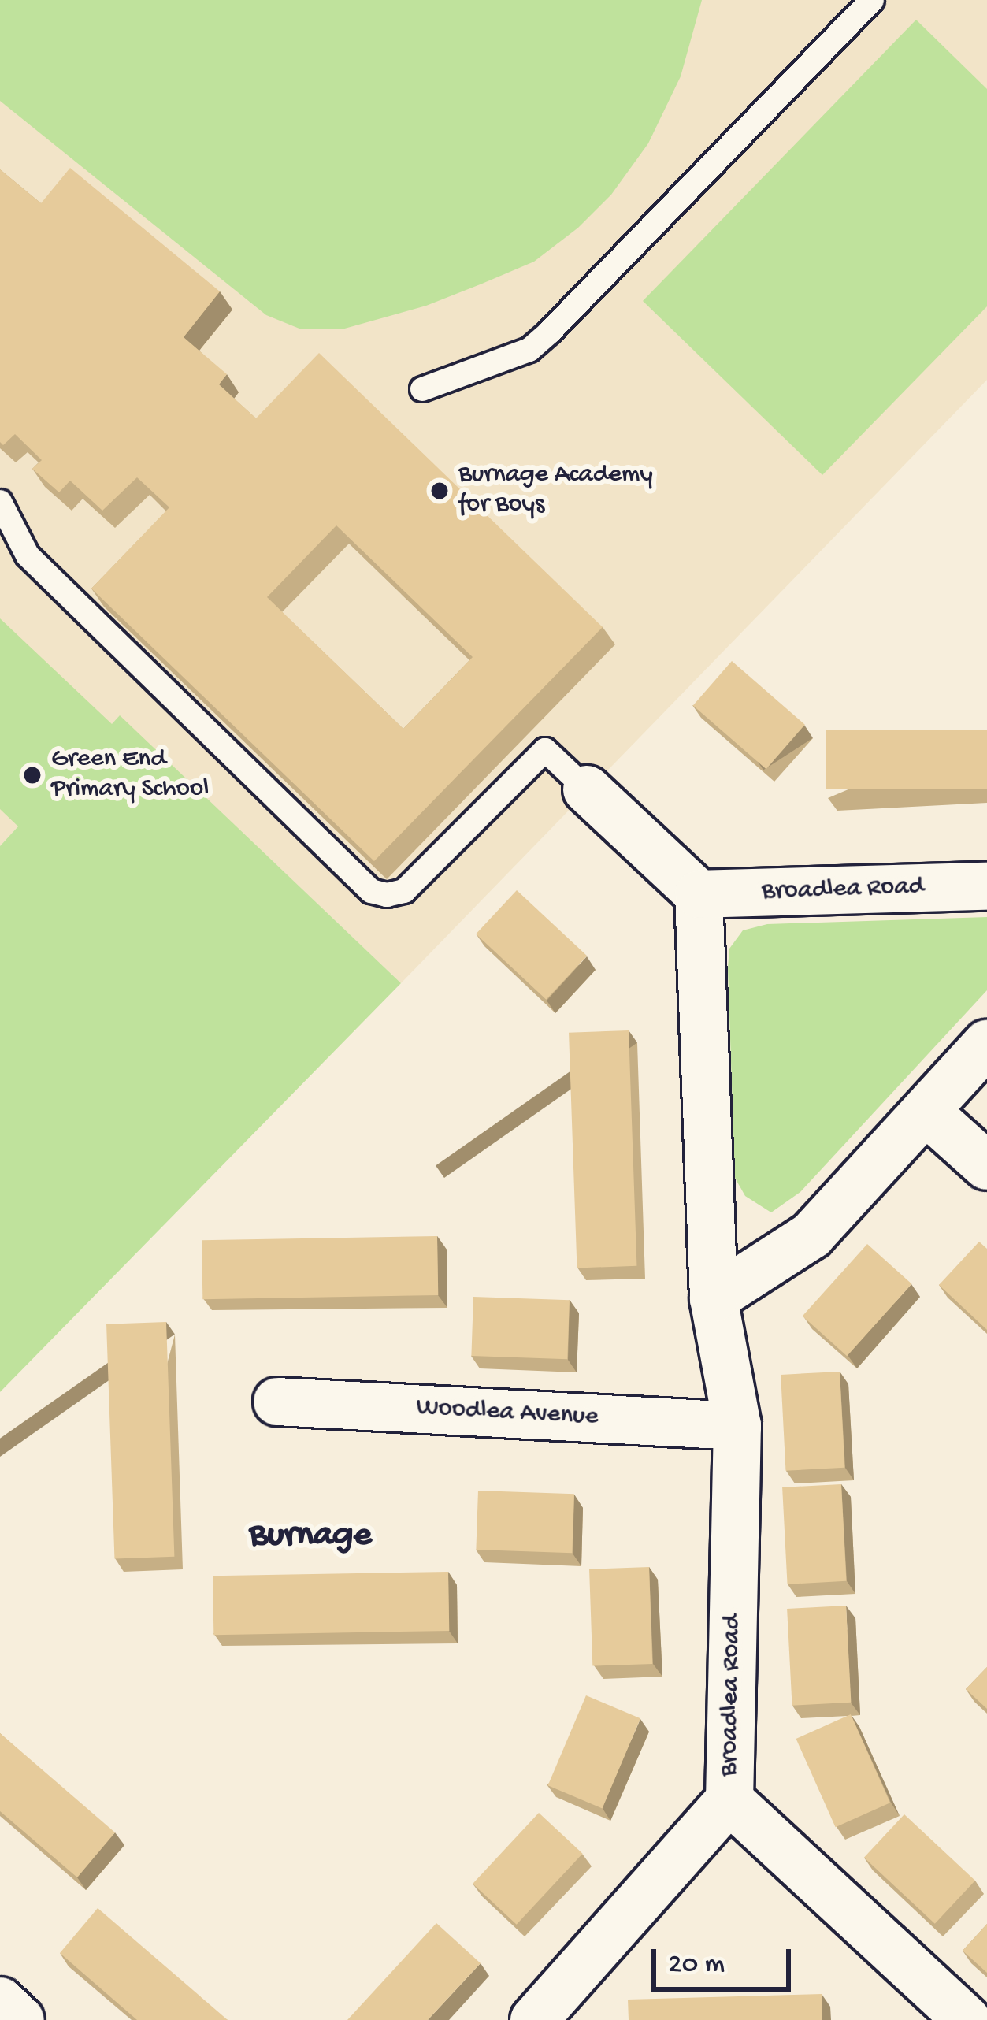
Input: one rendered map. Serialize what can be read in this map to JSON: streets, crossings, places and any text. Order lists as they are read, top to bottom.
{
  "streets": {
    "street": ["Broadlea Road", "Woodlea Avenue"]
  },
  "crossings": [
    ["Broadlea Road", "Woodlea Avenue"]
  ],
  "districts": ["Burnage"],
  "places": ["Burnage Academy for Boys", "Green End Primary School"],
  "scale_bar": "20 m"
}
